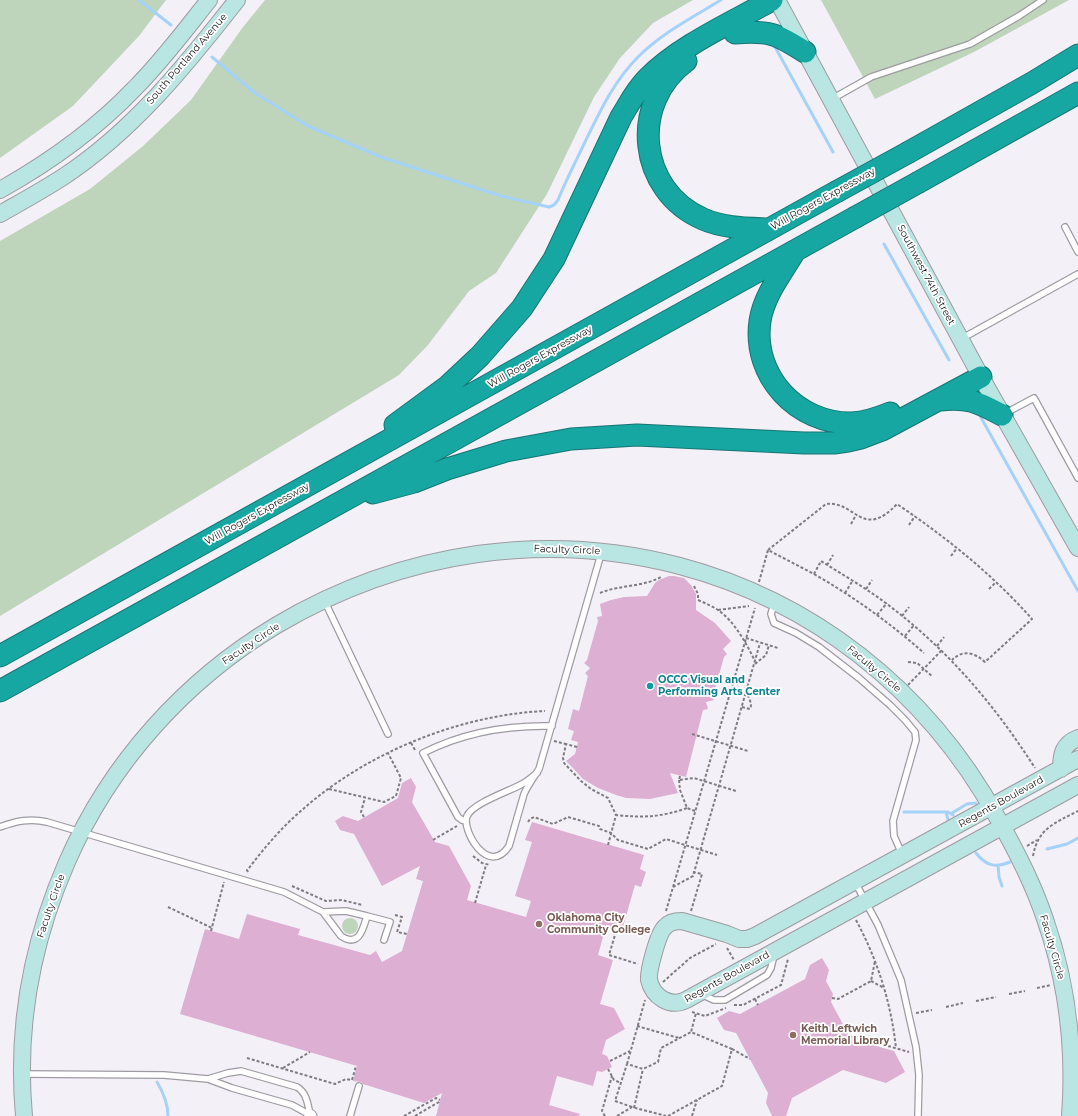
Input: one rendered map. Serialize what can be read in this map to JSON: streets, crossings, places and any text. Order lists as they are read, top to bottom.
{
  "streets": {
    "highway": ["Will Rogers Expressway"],
    "street": [
      "South Portland Avenue",
      "Southwest 74th Street",
      "Faculty Circle",
      "Regents Boulevard"
    ]
  },
  "crossings": [
    ["Faculty Circle", "Regents Boulevard"]
  ],
  "places": ["OCCC Visual and Performing Arts Center", "Oklahoma City Community College", "Keith Leftwich Memorial Library"]
}
